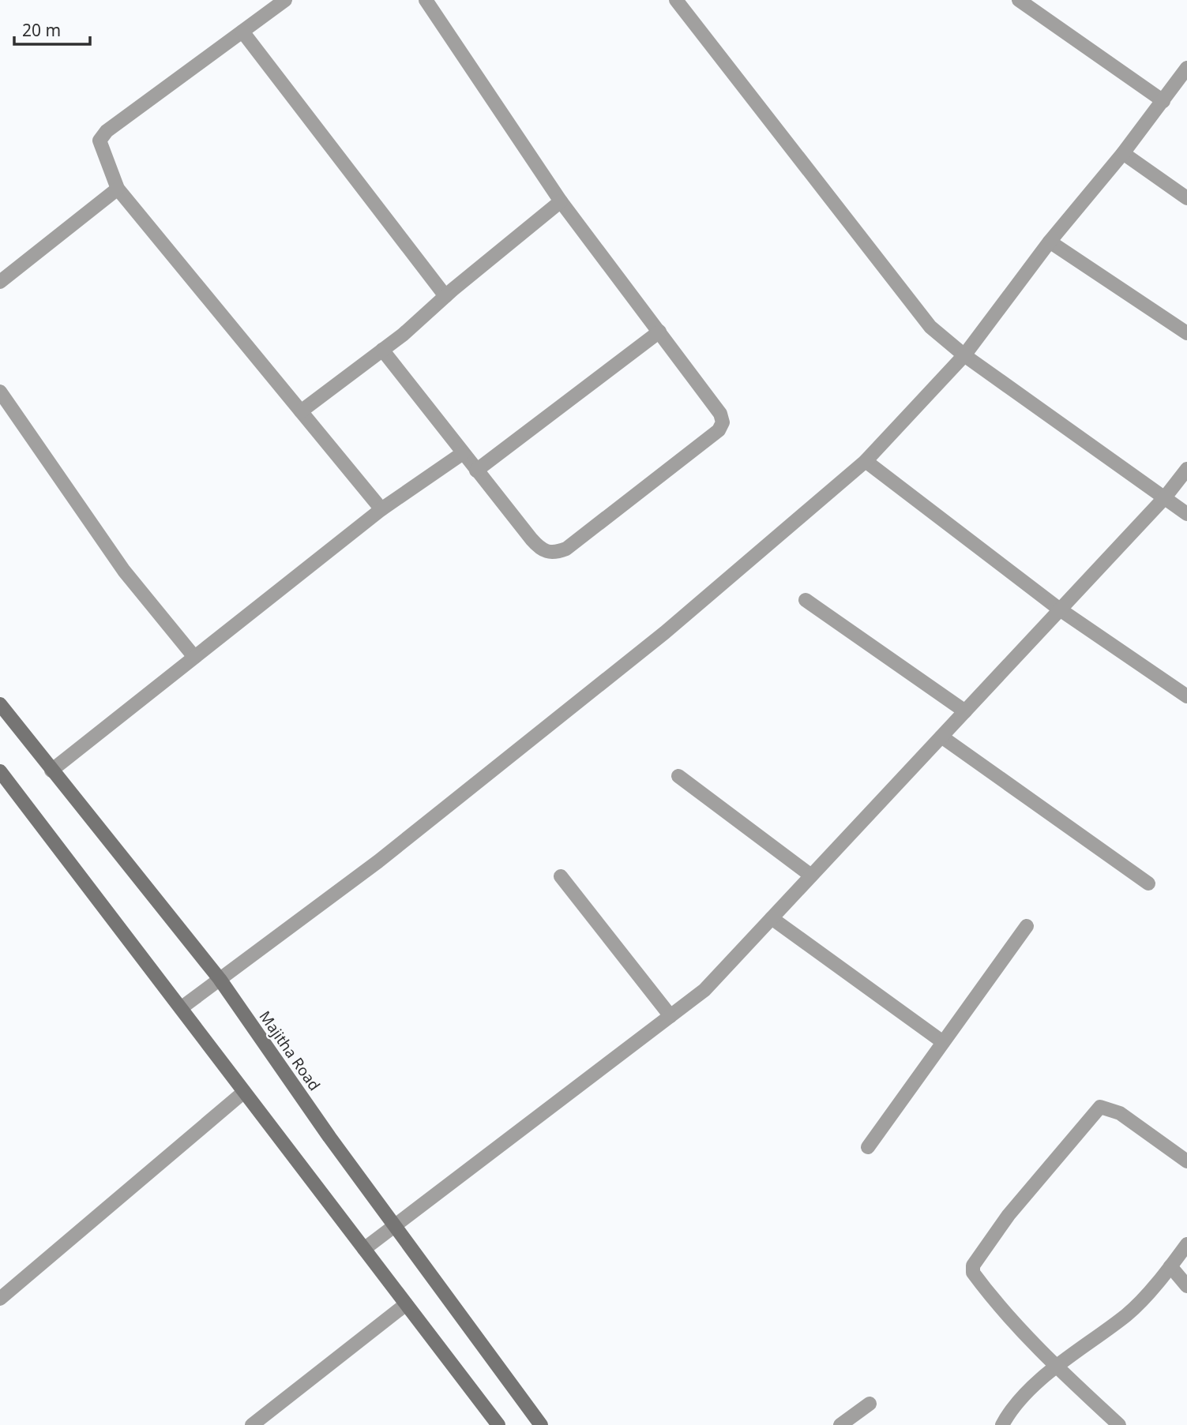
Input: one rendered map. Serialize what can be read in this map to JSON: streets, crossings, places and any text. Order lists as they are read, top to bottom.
{
  "streets": {
    "main road": ["Majitha Road"]
  },
  "scale_bar": "20 m"
}
